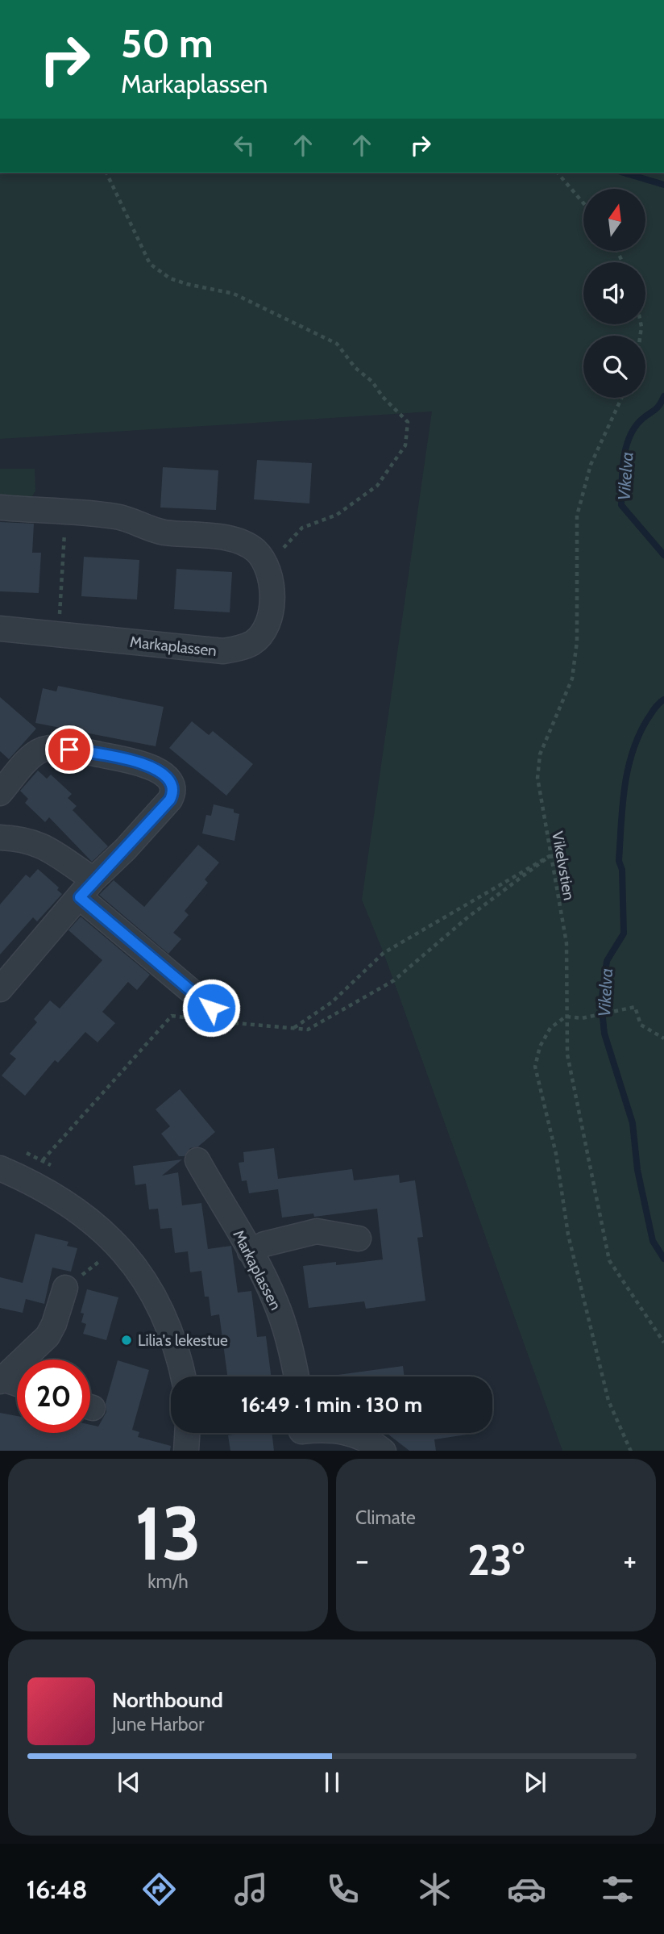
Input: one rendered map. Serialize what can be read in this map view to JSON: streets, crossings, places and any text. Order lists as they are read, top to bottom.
{
  "streets": {
    "street": ["Markaplassen"],
    "path": ["Vikelvstien"]
  },
  "water": ["Vikelva"],
  "places": ["Lilia's lekestue"],
  "north": "top",
  "page": {
    "turn": ["50 m", "Markaplassen"],
    "limit": "20",
    "trip": "16:49 · 1 min · 130 m",
    "tile": [
      ["13", "km/h"],
      "Climate"
    ],
    "heat": ["−", "23°", "+"],
    "song": ["Northbound", "June Harbor"],
    "tabs": "16:48"
  }
}
